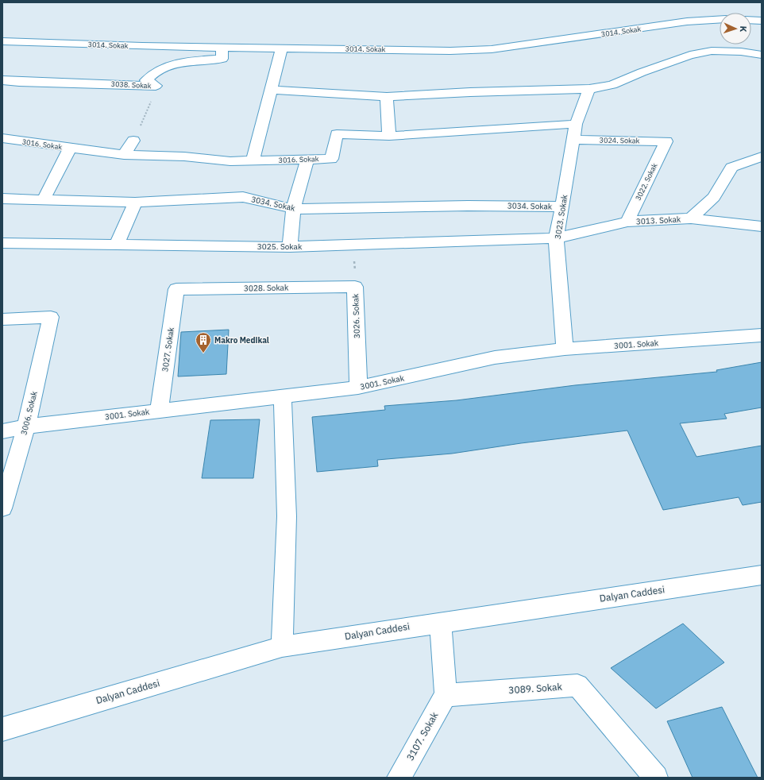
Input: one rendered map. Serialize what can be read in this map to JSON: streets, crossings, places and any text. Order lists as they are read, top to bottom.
{
  "streets": {
    "street": [
      "3014. Sokak",
      "3038. Sokak",
      "3024. Sokak",
      "3016. Sokak",
      "3022. Sokak",
      "3034. Sokak",
      "3023. Sokak",
      "3013. Sokak",
      "3025. Sokak",
      "3028. Sokak",
      "3026. Sokak",
      "3001. Sokak",
      "3027. Sokak",
      "3006. Sokak",
      "Dalyan Caddesi",
      "3089. Sokak",
      "3107. Sokak"
    ]
  },
  "crossings": [
    ["3014. Sokak", "3038. Sokak"],
    ["3024. Sokak", "3022. Sokak"],
    ["3024. Sokak", "3023. Sokak"],
    ["3016. Sokak", "3023. Sokak"],
    ["3022. Sokak", "3013. Sokak"],
    ["3034. Sokak", "3023. Sokak"],
    ["3023. Sokak", "3013. Sokak"],
    ["3023. Sokak", "3025. Sokak"],
    ["3023. Sokak", "3001. Sokak"],
    ["3013. Sokak", "3025. Sokak"],
    ["3025. Sokak", "3026. Sokak"],
    ["3028. Sokak", "3026. Sokak"],
    ["3028. Sokak", "3027. Sokak"],
    ["3026. Sokak", "3001. Sokak"],
    ["3001. Sokak", "3027. Sokak"],
    ["3001. Sokak", "3006. Sokak"],
    ["3089. Sokak", "3107. Sokak"]
  ],
  "places": {
    "building": ["Makro Medikal"]
  },
  "north": "right"
}
